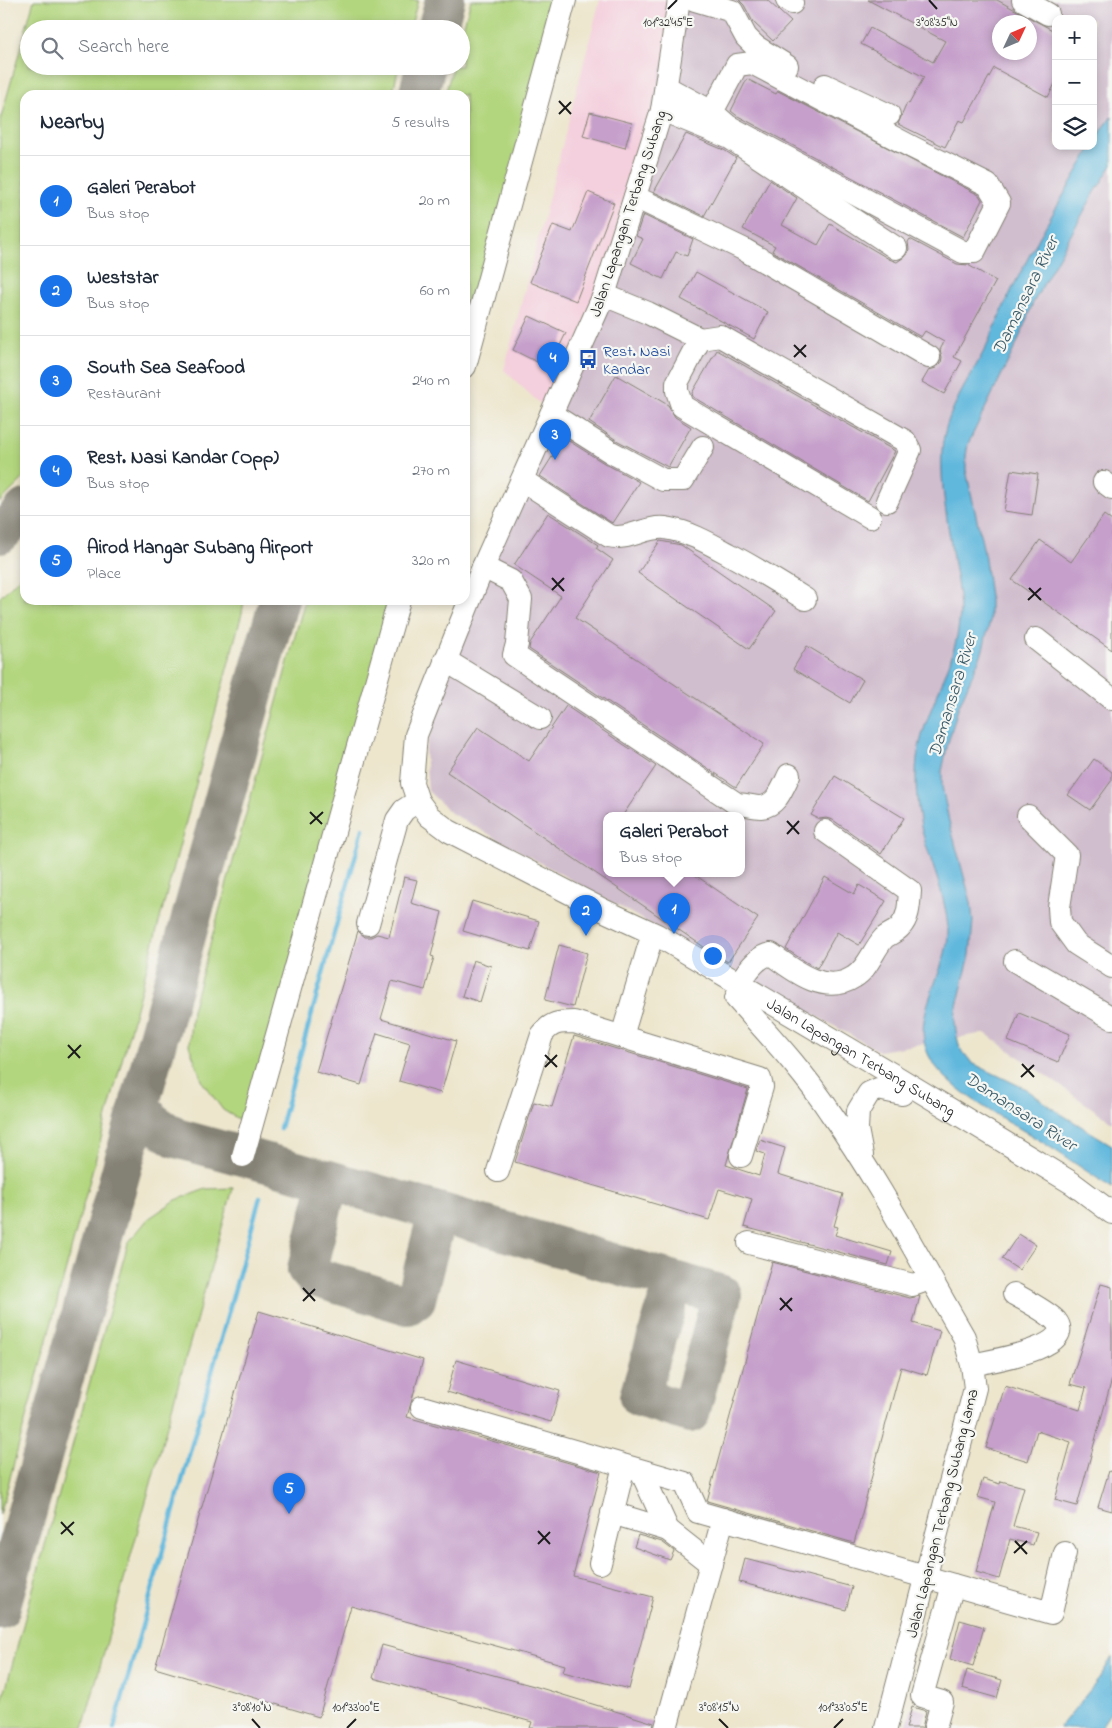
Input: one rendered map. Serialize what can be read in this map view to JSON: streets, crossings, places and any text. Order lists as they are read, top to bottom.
{
  "streets": {
    "street": ["Jalan Lapangan Terbang Subang", "Jalan Lapangan Terbang Subang Lama"]
  },
  "crossings": [
    ["Jalan Lapangan Terbang Subang", "Jalan Lapangan Terbang Subang Lama"]
  ],
  "water": ["Damansara River"],
  "places": {
    "bus stop": ["Rest. Nasi Kandar"]
  },
  "north": "top right",
  "page": {
    "map_buttons": ["+", "−"],
    "search": "Search here",
    "heading": ["Nearby", "5 results"],
    "list": [
      {
        "mark": "1",
        "name": "Galeri Perabot",
        "note": "Bus stop",
        "value": "20 m"
      },
      {
        "mark": "2",
        "name": "Weststar",
        "note": "Bus stop",
        "value": "60 m"
      },
      {
        "mark": "3",
        "name": "South Sea Seafood",
        "note": "Restaurant",
        "value": "240 m"
      },
      {
        "mark": "4",
        "name": "Rest. Nasi Kandar (Opp)",
        "note": "Bus stop",
        "value": "270 m"
      },
      {
        "mark": "5",
        "name": "Airod Hangar Subang Airport",
        "note": "Place",
        "value": "320 m"
      }
    ],
    "pins": [
      "4",
      "3",
      "1",
      "2",
      "5"
    ],
    "popup": ["Galeri Perabot", "Bus stop"]
  },
  "coordinates": [
    "101°32'45\"E",
    "3°08'35\"N",
    "3°08'10\"N",
    "3°08'15\"N",
    "101°33'00\"E",
    "101°33'05\"E"
  ]
}
